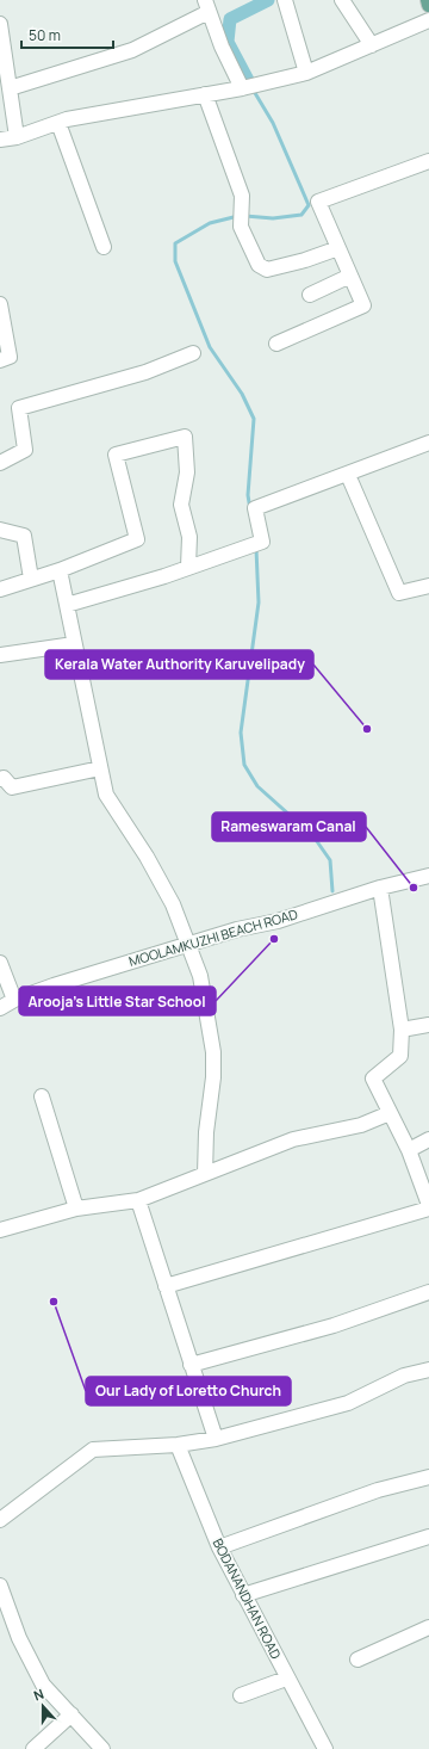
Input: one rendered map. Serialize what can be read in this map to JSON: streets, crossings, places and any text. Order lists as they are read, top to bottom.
{
  "streets": {
    "street": ["MOOLAMKUZHI BEACH ROAD", "BODANANDHAN ROAD"]
  },
  "places": [
    "Kerala Water Authority Karuvelipady",
    "Rameswaram Canal",
    "Arooja's Little Star School",
    "Our Lady of Loretto Church"
  ],
  "scale_bar": "50 m",
  "north": "top"
}
